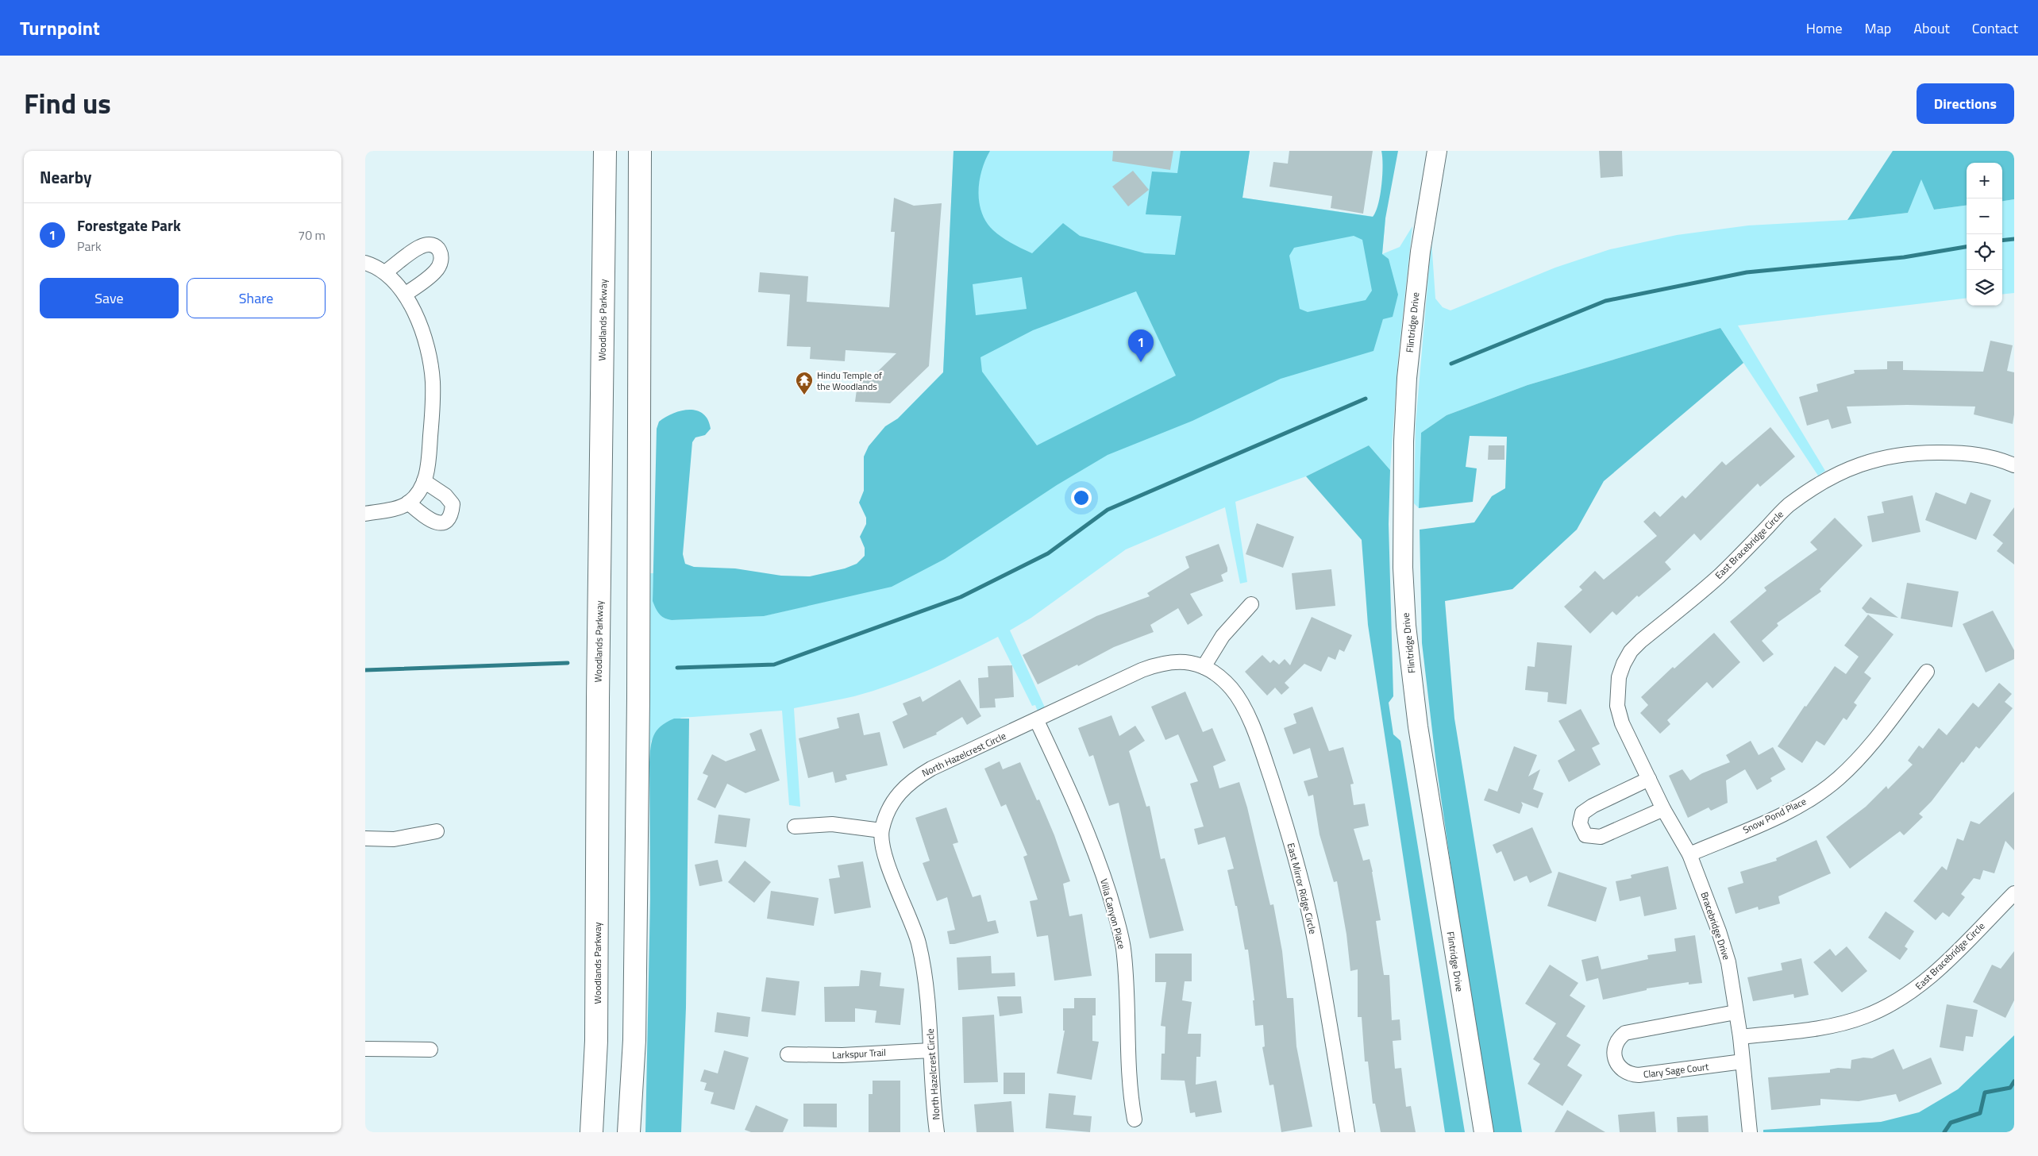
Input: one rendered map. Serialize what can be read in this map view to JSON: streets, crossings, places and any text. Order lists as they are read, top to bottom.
{
  "streets": {
    "main road": ["Woodlands Parkway"],
    "street": [
      "Flintridge Drive",
      "East Bracebridge Circle",
      "North Hazelcrest Circle",
      "Snow Pond Place",
      "East Mirror Ridge Circle",
      "Villa Canyon Place",
      "Bracebridge Drive",
      "Larkspur Trail",
      "Clary Sage Court"
    ]
  },
  "crossings": [
    ["East Bracebridge Circle", "Bracebridge Drive"],
    ["North Hazelcrest Circle", "East Mirror Ridge Circle"],
    ["North Hazelcrest Circle", "Villa Canyon Place"],
    ["North Hazelcrest Circle", "Larkspur Trail"],
    ["Snow Pond Place", "Bracebridge Drive"],
    ["Bracebridge Drive", "Clary Sage Court"]
  ],
  "places": {
    "temple": ["Hindu Temple of the Woodlands"]
  },
  "page": {
    "header": "Turnpoint",
    "nav": [
      "Home",
      "Map",
      "About",
      "Contact"
    ],
    "title": "Find us",
    "buttons": [
      "Directions",
      ["Save", "Share"]
    ],
    "heading": "Nearby",
    "map_buttons": ["+", "−"],
    "list": [
      {
        "mark": "1",
        "name": "Forestgate Park",
        "note": "Park",
        "value": "70 m"
      }
    ],
    "pins": "1"
  }
}
